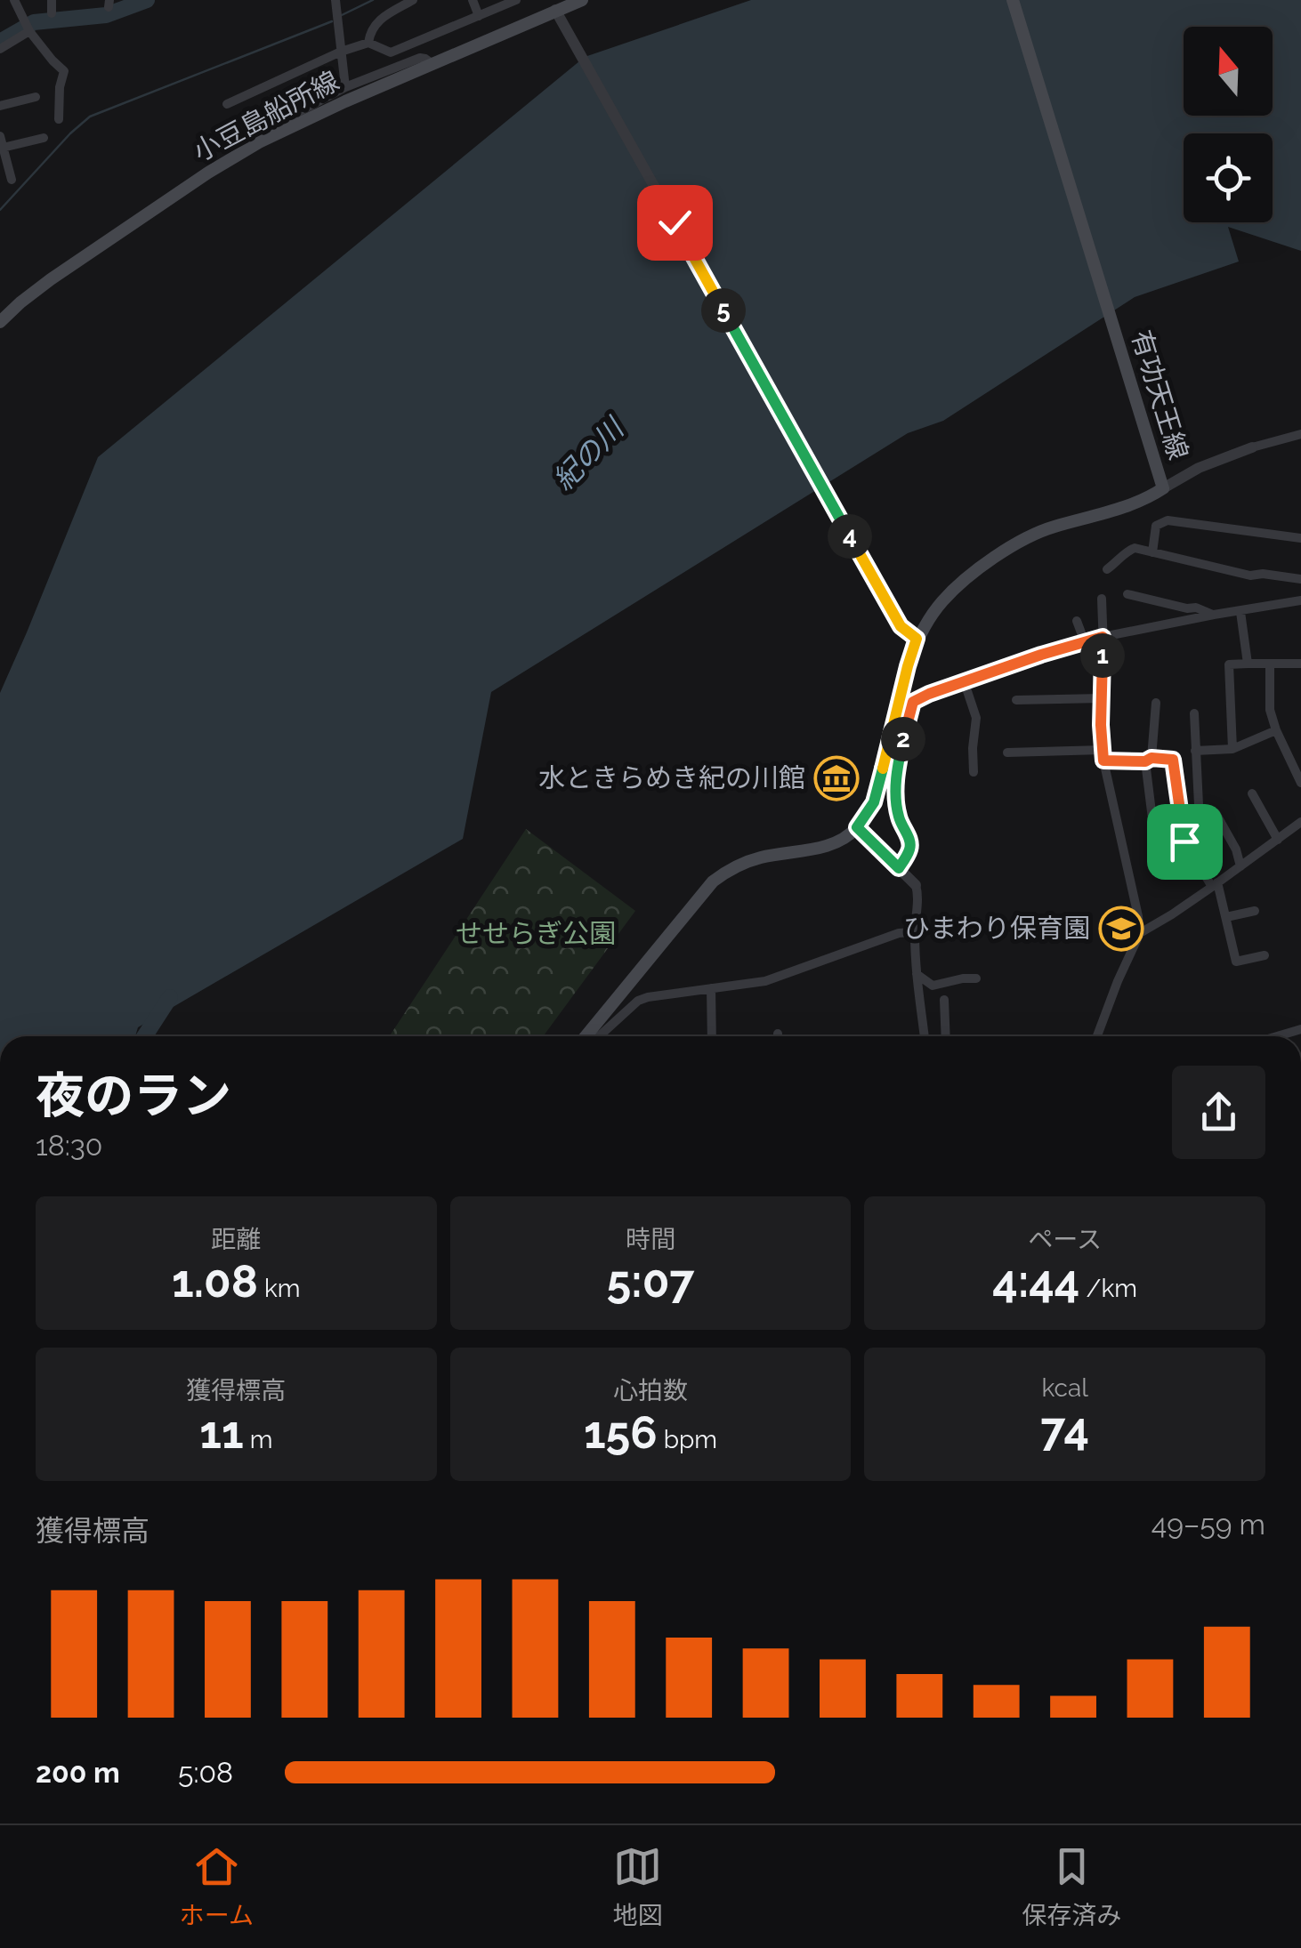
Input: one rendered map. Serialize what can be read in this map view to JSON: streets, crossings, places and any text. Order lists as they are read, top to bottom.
{
  "streets": {
    "main road": ["小豆島船所線", "有功天王線"]
  },
  "water": ["紀の川"],
  "parks": ["せせらぎ公園"],
  "places": {
    "museum": ["水ときらめき紀の川館"],
    "school or university": ["ひまわり保育園"]
  },
  "north": "top",
  "page": {
    "pins": [
      "5",
      "4",
      "1",
      "2"
    ],
    "heading": ["夜のラン", "18:30"],
    "stats": [
      ["距離", "1.08 km"],
      ["時間", "5:07"],
      ["ペース", "4:44 /km"],
      ["獲得標高", "11 m"],
      ["心拍数", "156 bpm"],
      ["kcal", "74"]
    ],
    "chart": ["獲得標高", "49–59 m"],
    "list": [
      {
        "name": "200 m",
        "note": "5:08"
      }
    ],
    "tabs": ["ホーム", "地図", "保存済み"]
  }
}
